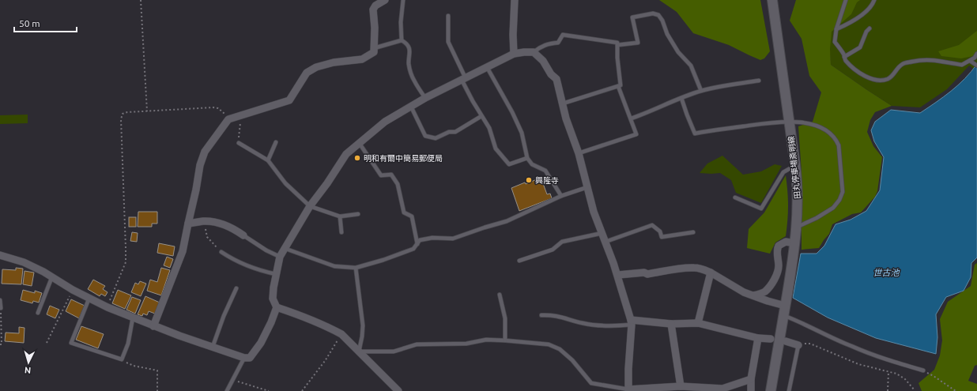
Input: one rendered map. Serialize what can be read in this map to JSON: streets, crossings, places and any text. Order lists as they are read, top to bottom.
{
  "streets": {
    "main road": ["田丸停車場斎明線"]
  },
  "water": ["世古池"],
  "places": ["明和有爾中簡易郵便局", "興隆寺"],
  "scale_bar": "50 m",
  "north": "bottom"
}
